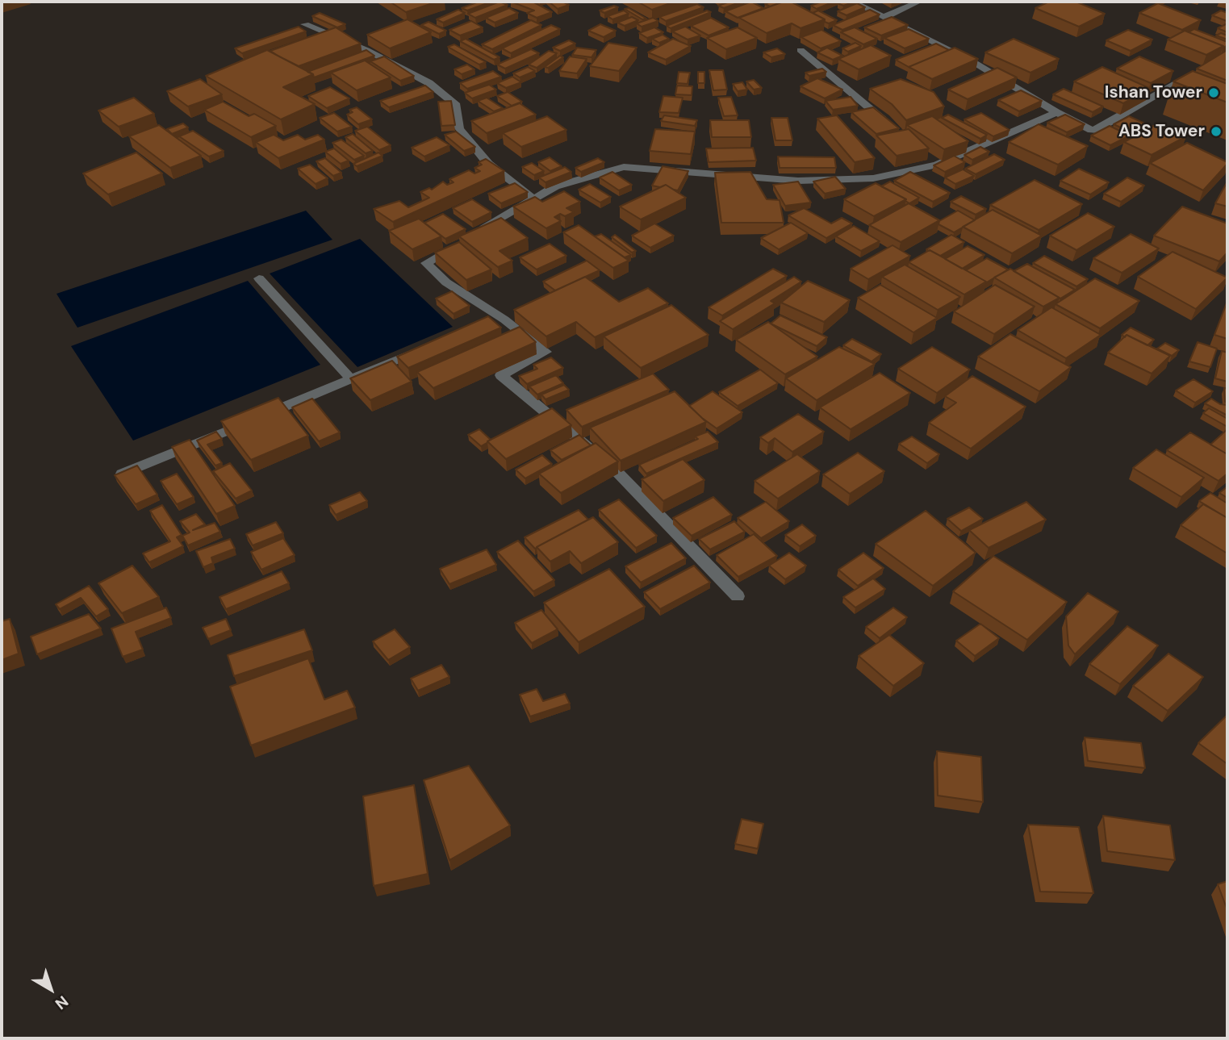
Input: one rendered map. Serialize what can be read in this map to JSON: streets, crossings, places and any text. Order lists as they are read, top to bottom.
{
  "places": ["Ishan Tower", "ABS Tower"],
  "north": "bottom right"
}
